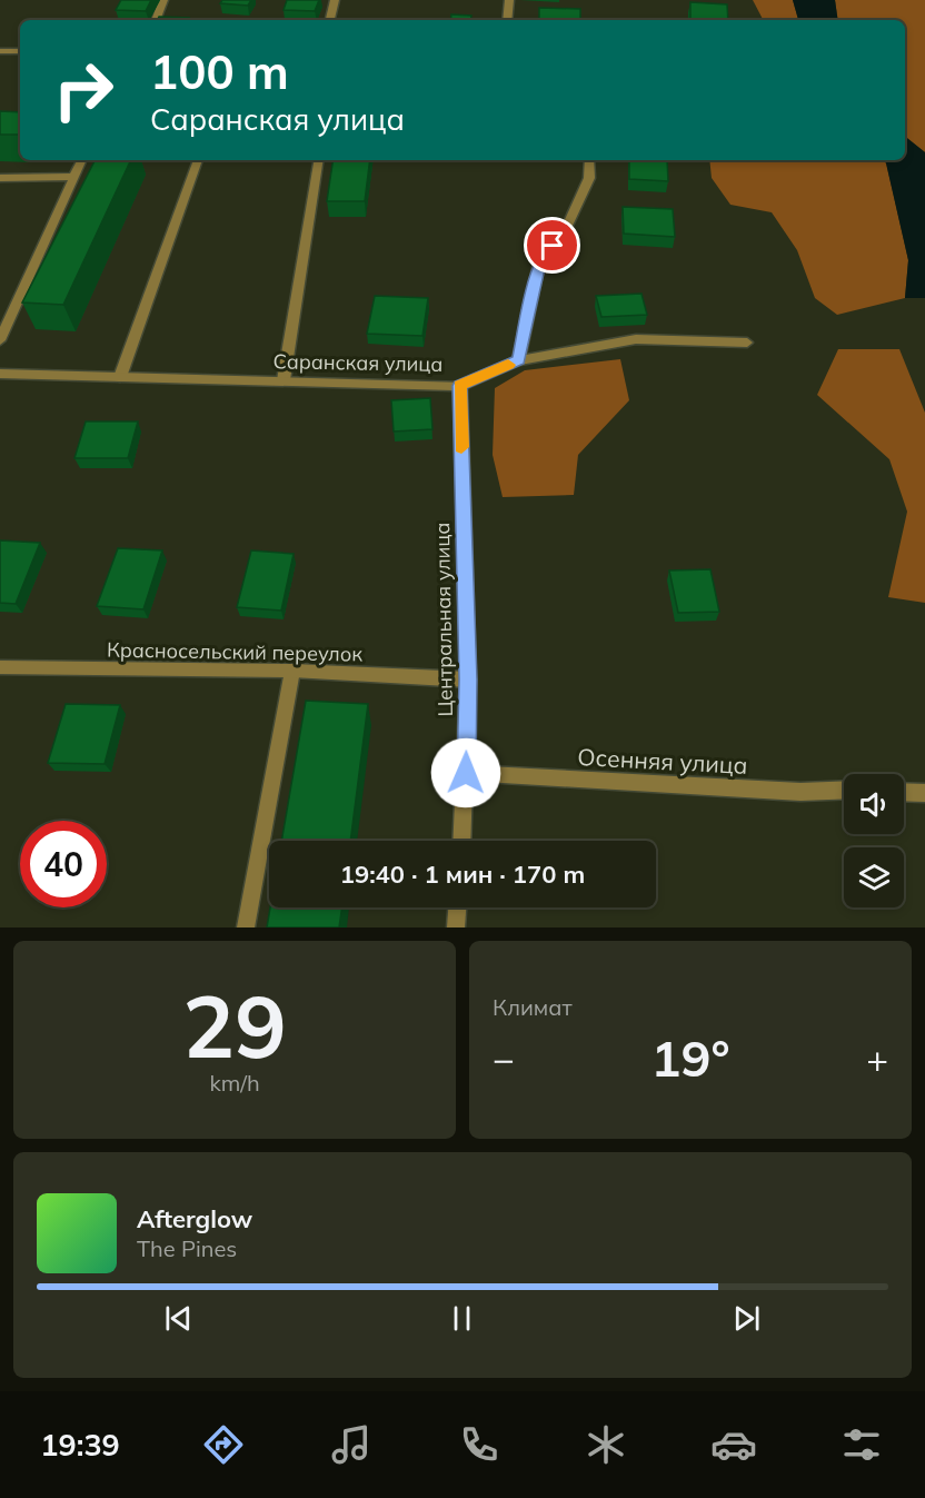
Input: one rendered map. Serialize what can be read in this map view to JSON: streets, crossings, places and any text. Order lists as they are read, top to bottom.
{
  "streets": {
    "street": [
      "Саранская улица",
      "Центральная улица",
      "Красносельский переулок",
      "Осенняя улица"
    ]
  },
  "crossings": [
    ["Саранская улица", "Центральная улица"],
    ["Центральная улица", "Красносельский переулок"],
    ["Центральная улица", "Осенняя улица"]
  ],
  "page": {
    "turn": ["100 m", "Саранская улица"],
    "limit": "40",
    "trip": "19:40 · 1 мин · 170 m",
    "tile": [
      ["29", "km/h"],
      "Климат"
    ],
    "heat": ["−", "19°", "+"],
    "song": ["Afterglow", "The Pines"],
    "tabs": "19:39"
  }
}
